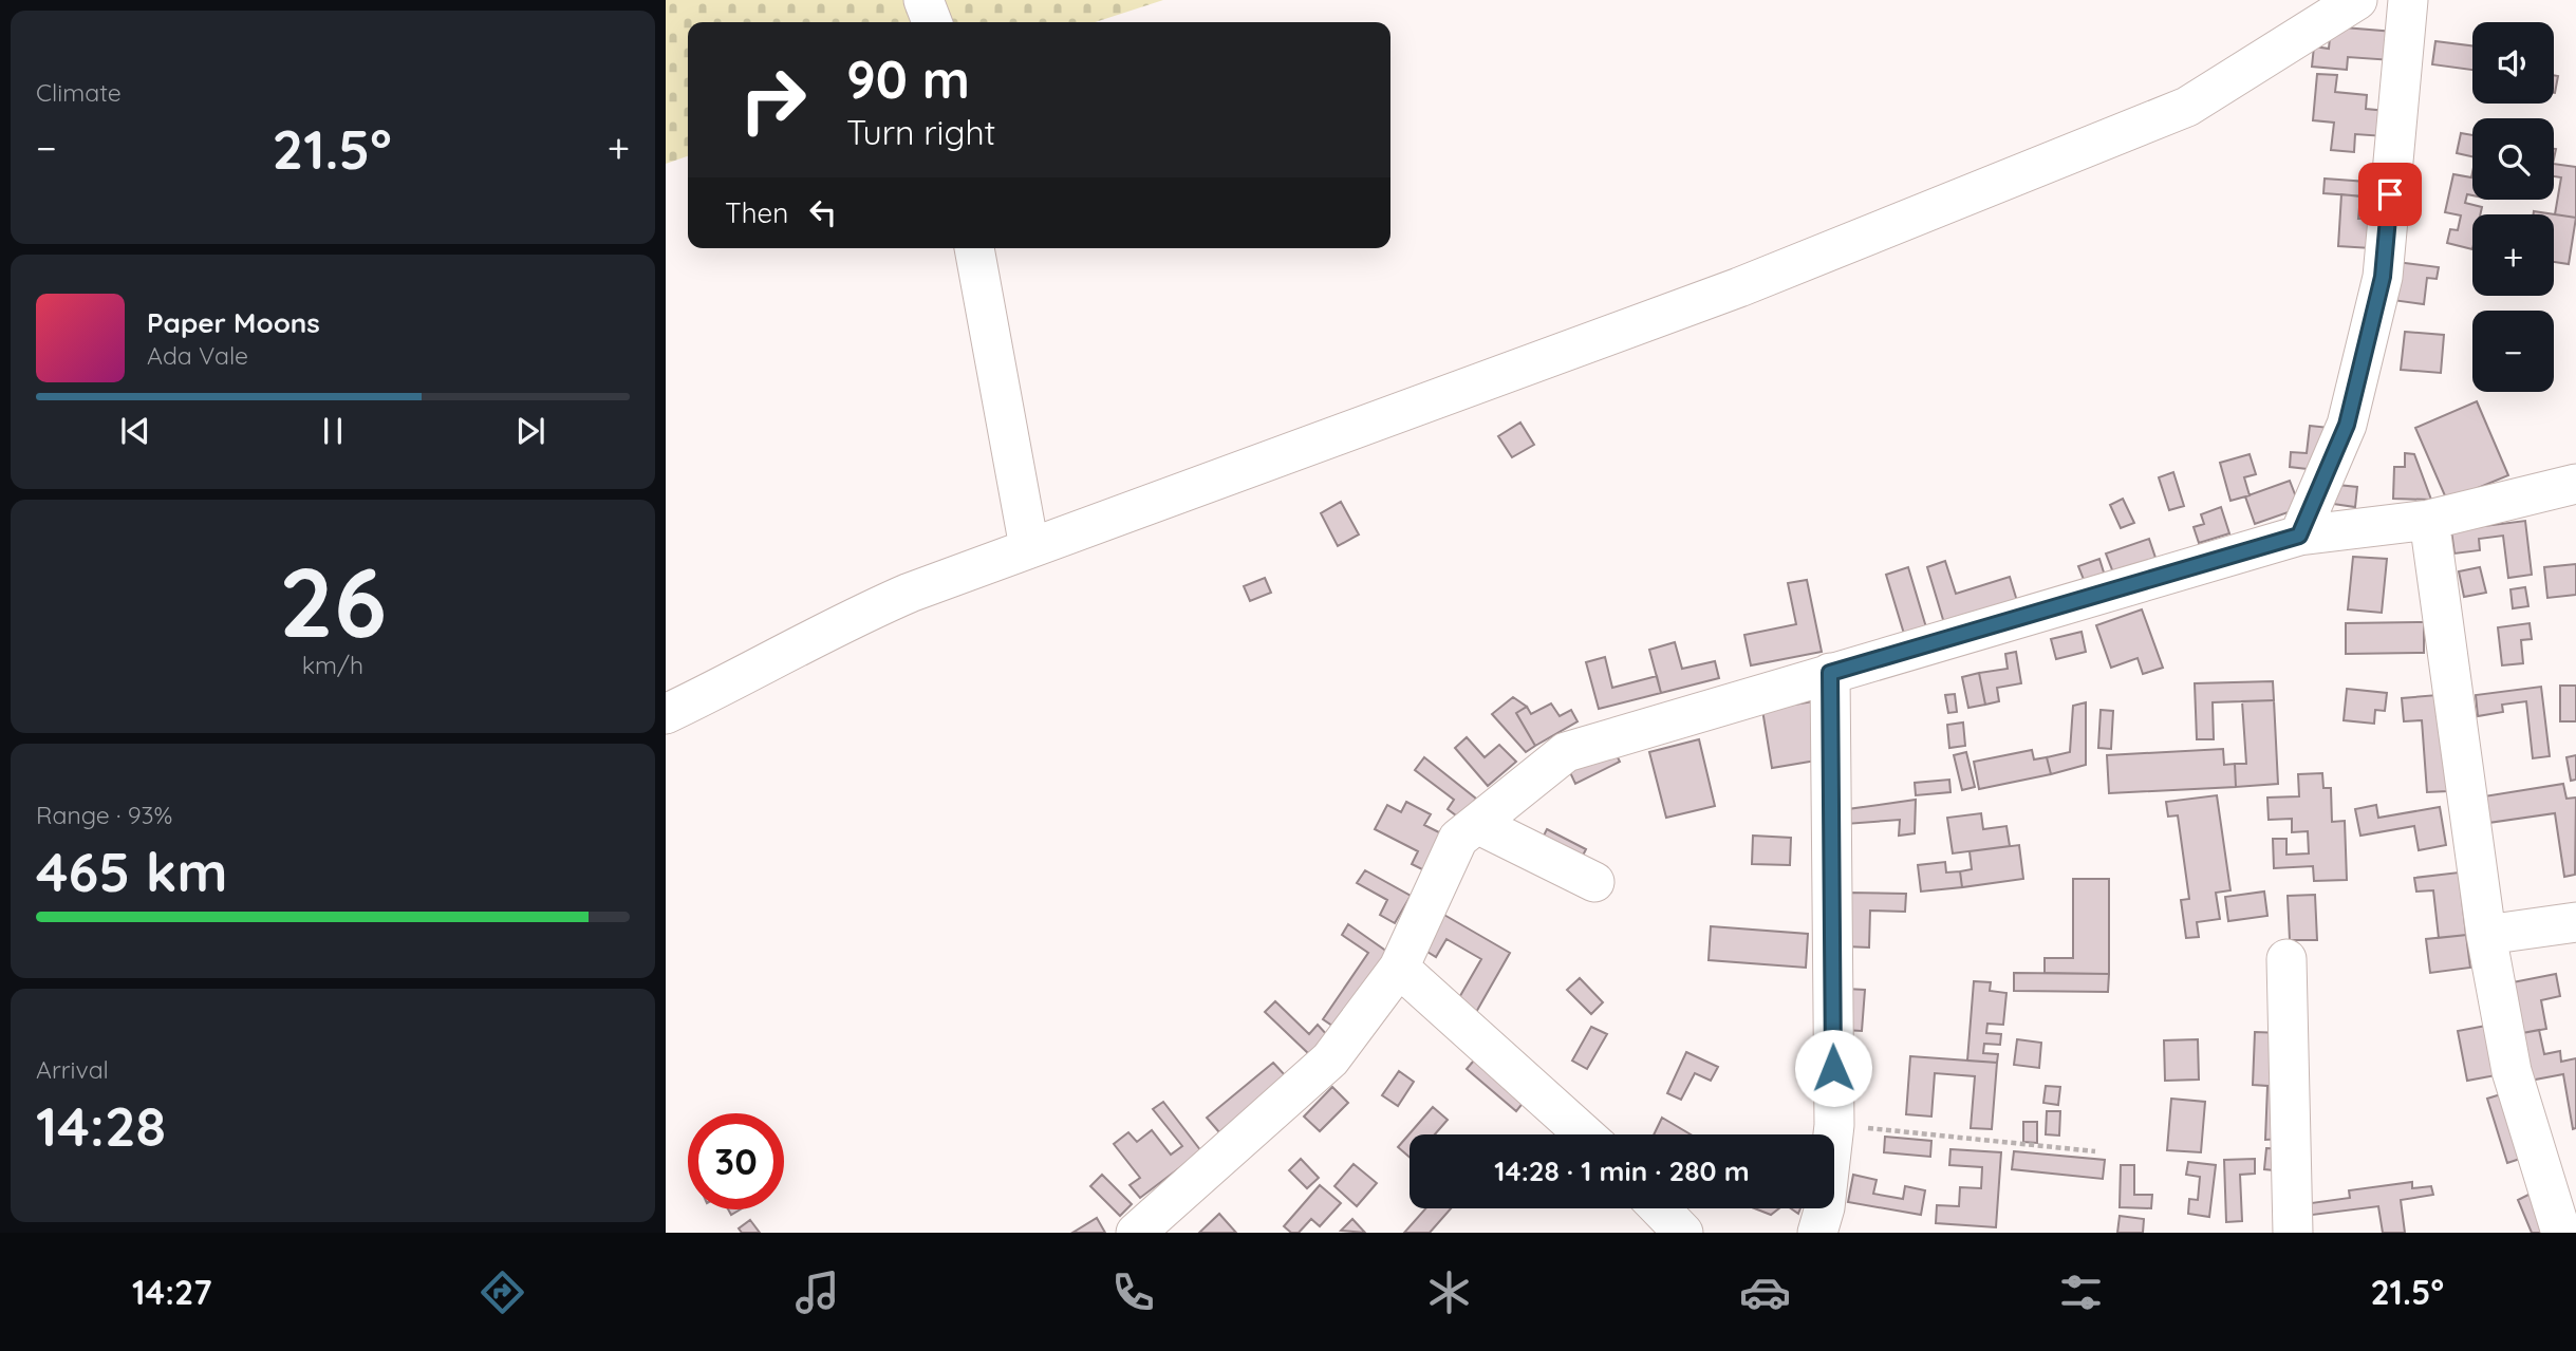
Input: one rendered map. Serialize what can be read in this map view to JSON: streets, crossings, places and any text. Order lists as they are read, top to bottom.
{
  "page": {
    "tile": [
      "Climate",
      ["26", "km/h"],
      ["Range · 93%", "465 km"],
      ["Arrival", "14:28"]
    ],
    "map_buttons": ["+", "−"],
    "turn": ["90 m", "Turn right"],
    "heat": ["−", "21.5°", "+"],
    "then": "Then",
    "song": ["Paper Moons", "Ada Vale"],
    "limit": "30",
    "trip": "14:28 · 1 min · 280 m",
    "tabs": ["14:27", "21.5°"]
  }
}
